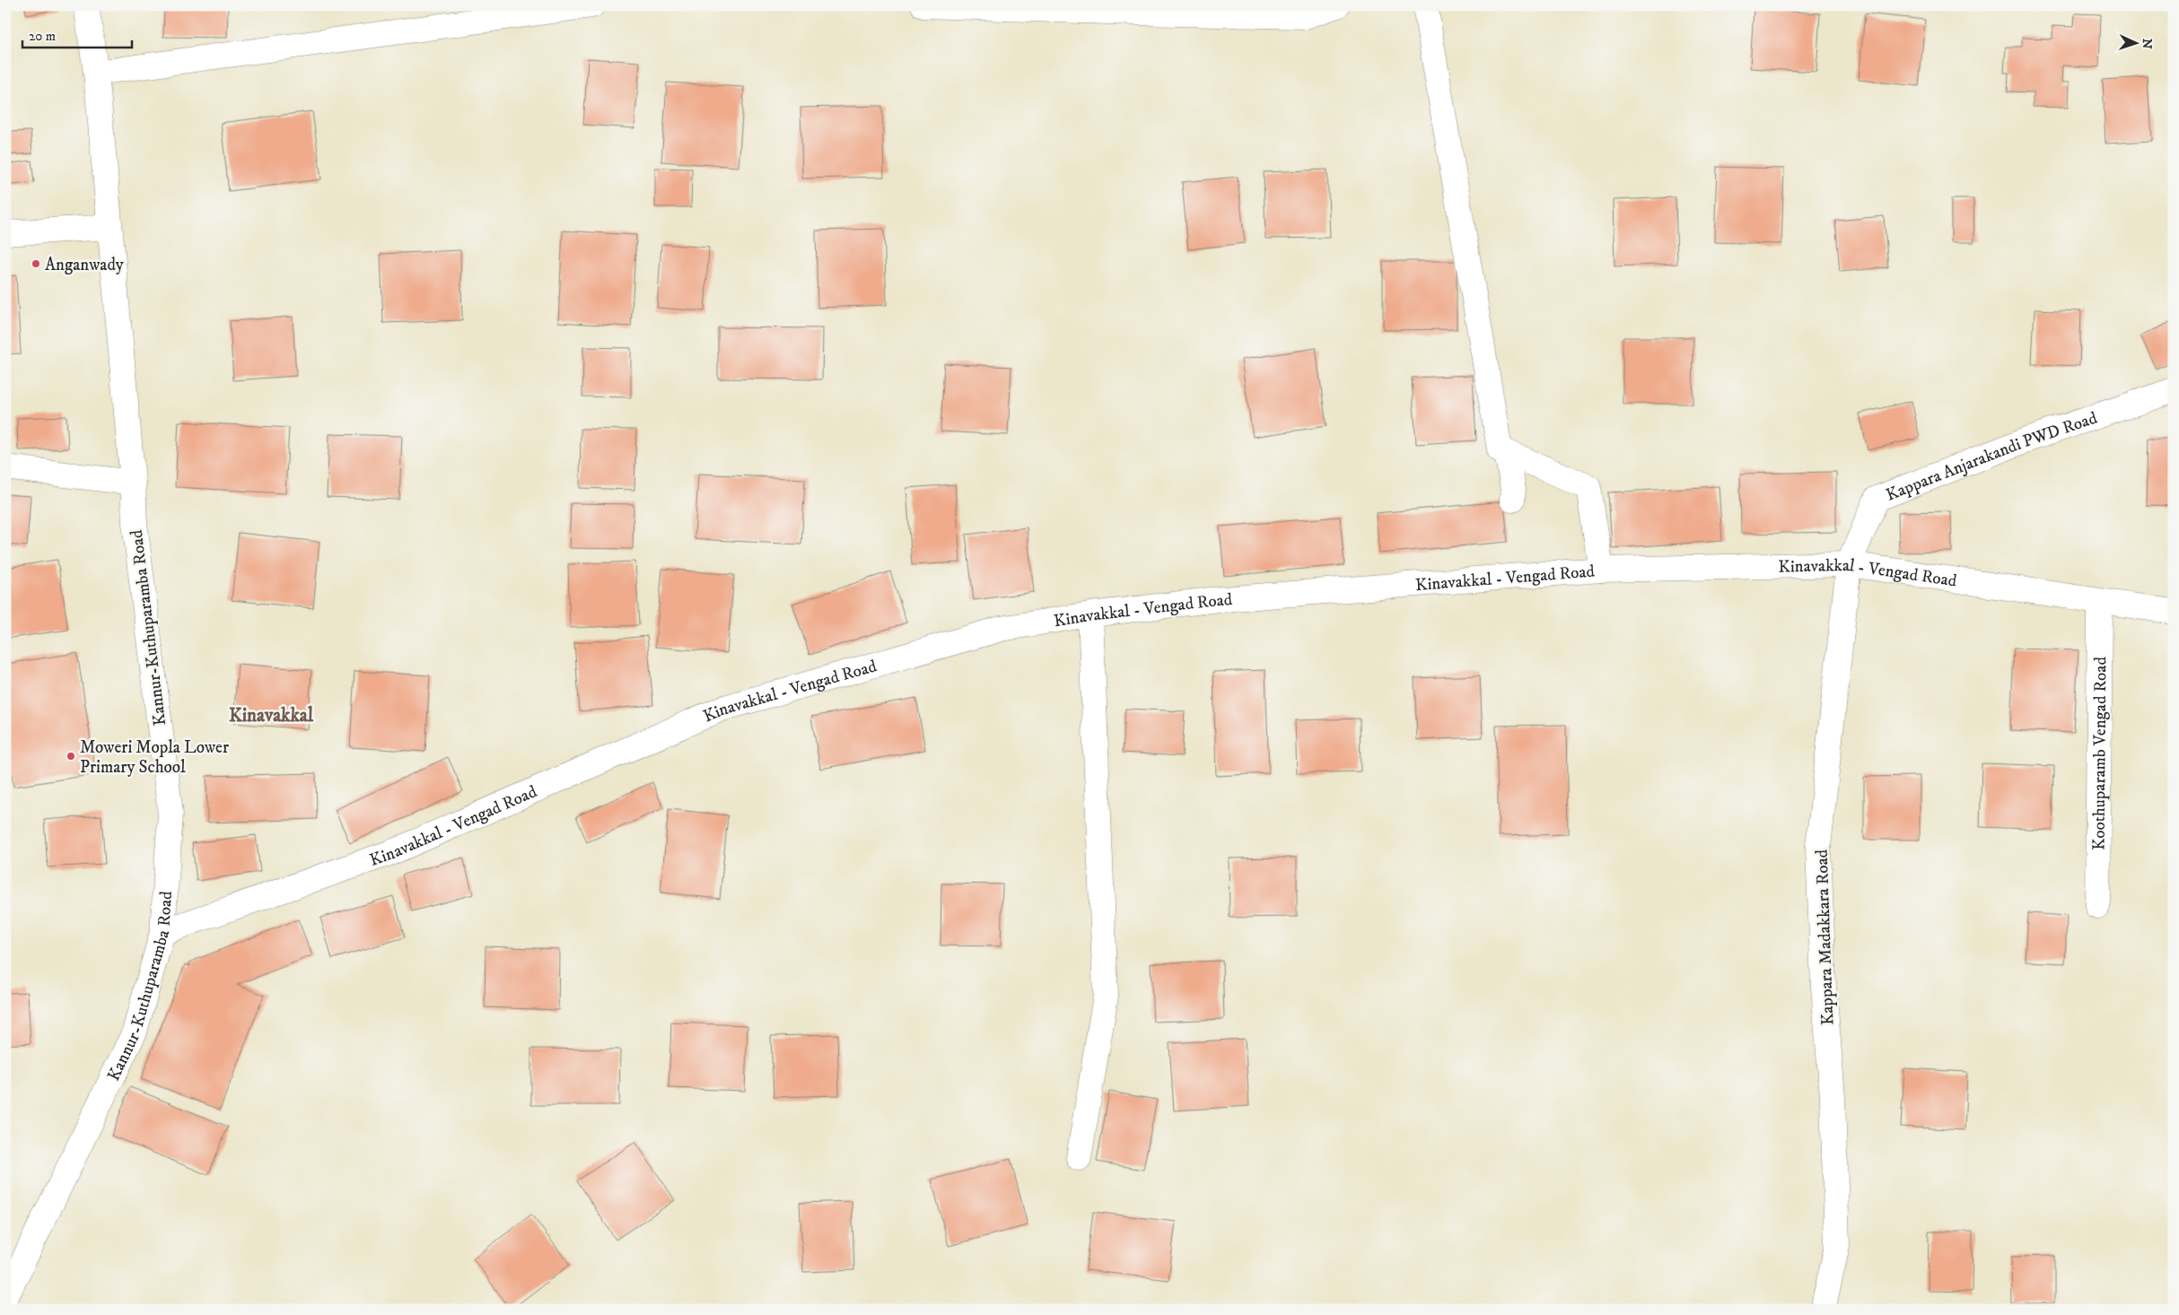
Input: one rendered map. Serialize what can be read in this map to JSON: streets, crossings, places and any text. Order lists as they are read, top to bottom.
{
  "streets": {
    "main road": [
      "Kappara Anjarakandi PWD Road",
      "Kinavakkal - Vengad Road",
      "Kannur-Kuthuparamba Road",
      "Koothuparamb Vengad Road",
      "Kappara Madakkara Road"
    ]
  },
  "crossings": [
    ["Kappara Anjarakandi PWD Road", "Kinavakkal - Vengad Road"],
    ["Kappara Anjarakandi PWD Road", "Kappara Madakkara Road"],
    ["Kinavakkal - Vengad Road", "Kannur-Kuthuparamba Road"],
    ["Kinavakkal - Vengad Road", "Koothuparamb Vengad Road"],
    ["Kinavakkal - Vengad Road", "Kappara Madakkara Road"]
  ],
  "districts": ["Kinavakkal"],
  "places": ["Anganwady", "Moweri Mopla Lower Primary School"],
  "scale_bar": "20 m",
  "north": "right"
}
